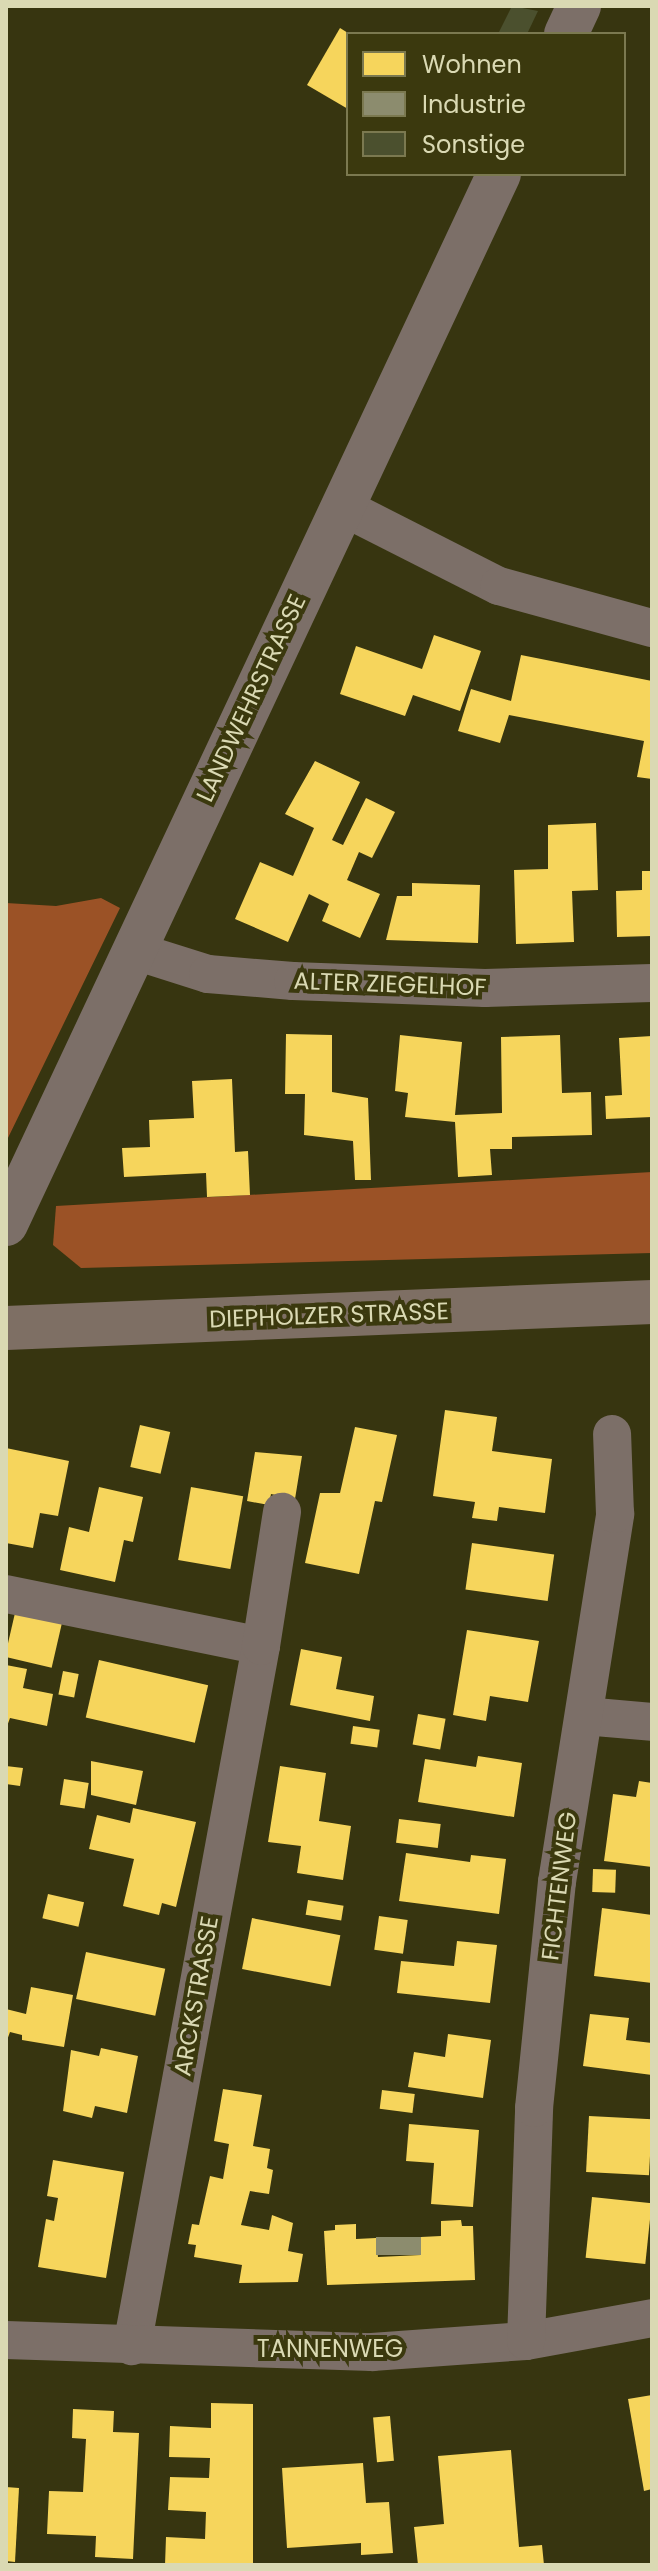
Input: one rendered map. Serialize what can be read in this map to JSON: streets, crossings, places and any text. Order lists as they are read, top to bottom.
{
  "streets": {
    "main road": ["DIEPHOLZER STRASSE"],
    "street": [
      "LANDWEHRSTRASSE",
      "ALTER ZIEGELHOF",
      "FICHTENWEG",
      "ARCKSTRASSE",
      "TANNENWEG"
    ]
  },
  "crossings": [
    ["LANDWEHRSTRASSE", "ALTER ZIEGELHOF"],
    ["FICHTENWEG", "TANNENWEG"],
    ["ARCKSTRASSE", "TANNENWEG"]
  ],
  "legend": ["Wohnen", "Industrie", "Sonstige"]
}
